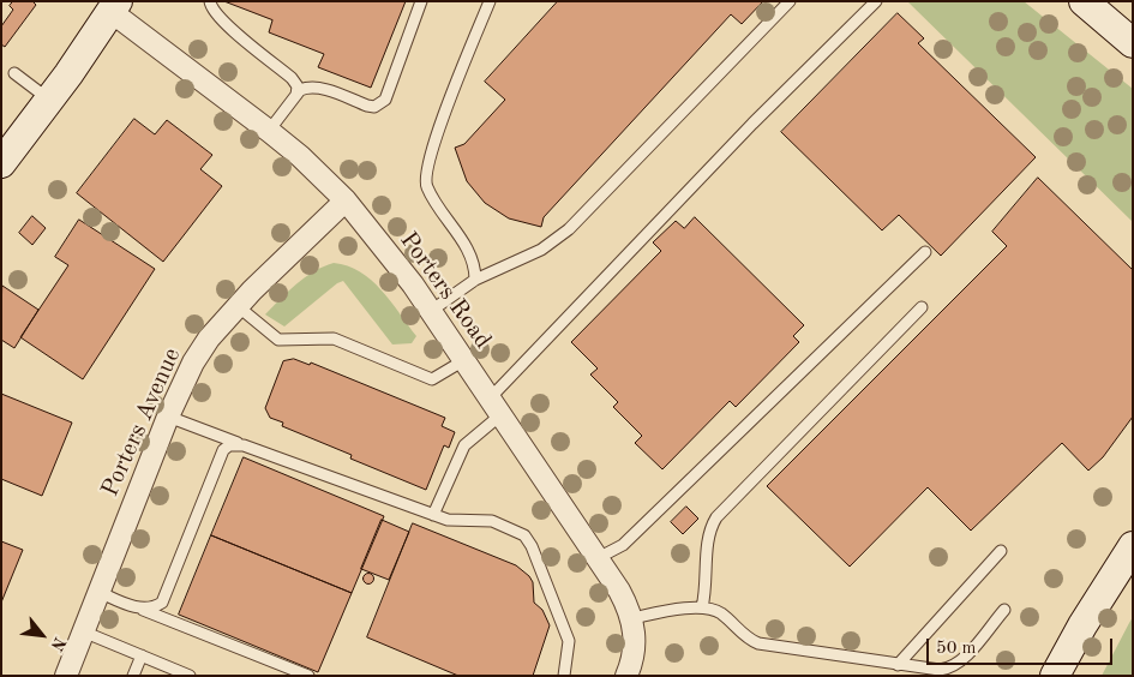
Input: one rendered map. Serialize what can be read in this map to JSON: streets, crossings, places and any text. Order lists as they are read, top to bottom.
{
  "streets": {
    "street": ["Porters Road", "Porters Avenue"]
  },
  "crossings": [
    ["Porters Road", "Porters Avenue"]
  ],
  "scale_bar": "50 m",
  "north": "bottom right"
}
